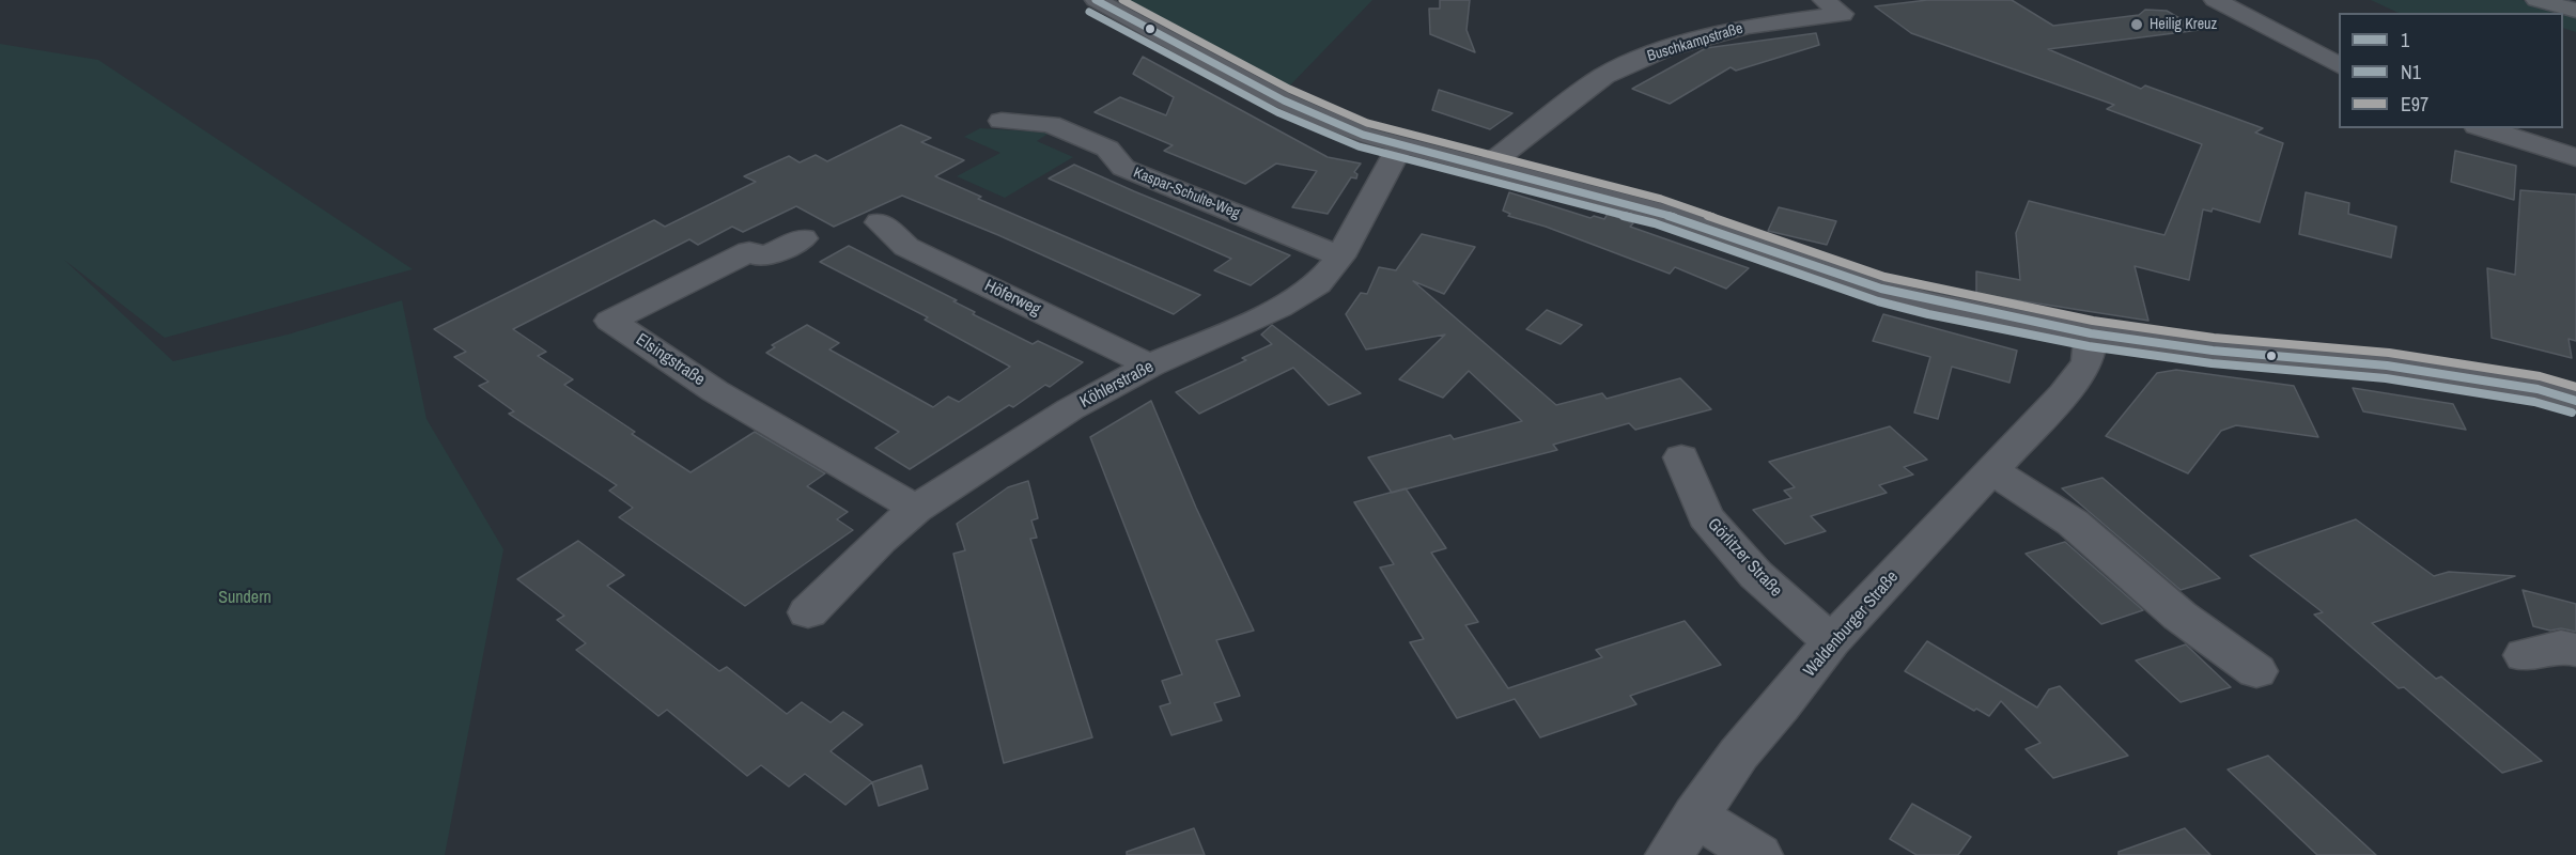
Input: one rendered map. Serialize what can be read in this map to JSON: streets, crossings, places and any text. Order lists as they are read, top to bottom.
{
  "streets": {
    "street": [
      "Buschkampstraße",
      "Kaspar-Schulte-Weg",
      "Höferweg",
      "Elsingstraße",
      "Köhlerstraße",
      "Görlitzer Straße",
      "Waldenburger Straße"
    ]
  },
  "crossings": [
    ["Kaspar-Schulte-Weg", "Köhlerstraße"],
    ["Höferweg", "Köhlerstraße"],
    ["Elsingstraße", "Köhlerstraße"],
    ["Görlitzer Straße", "Waldenburger Straße"]
  ],
  "parks": ["Sundern"],
  "places": ["Heilig Kreuz"],
  "lines": ["transit line 1", "transit line E97", "transit line N1"],
  "legend": ["1", "N1", "E97"]
}
